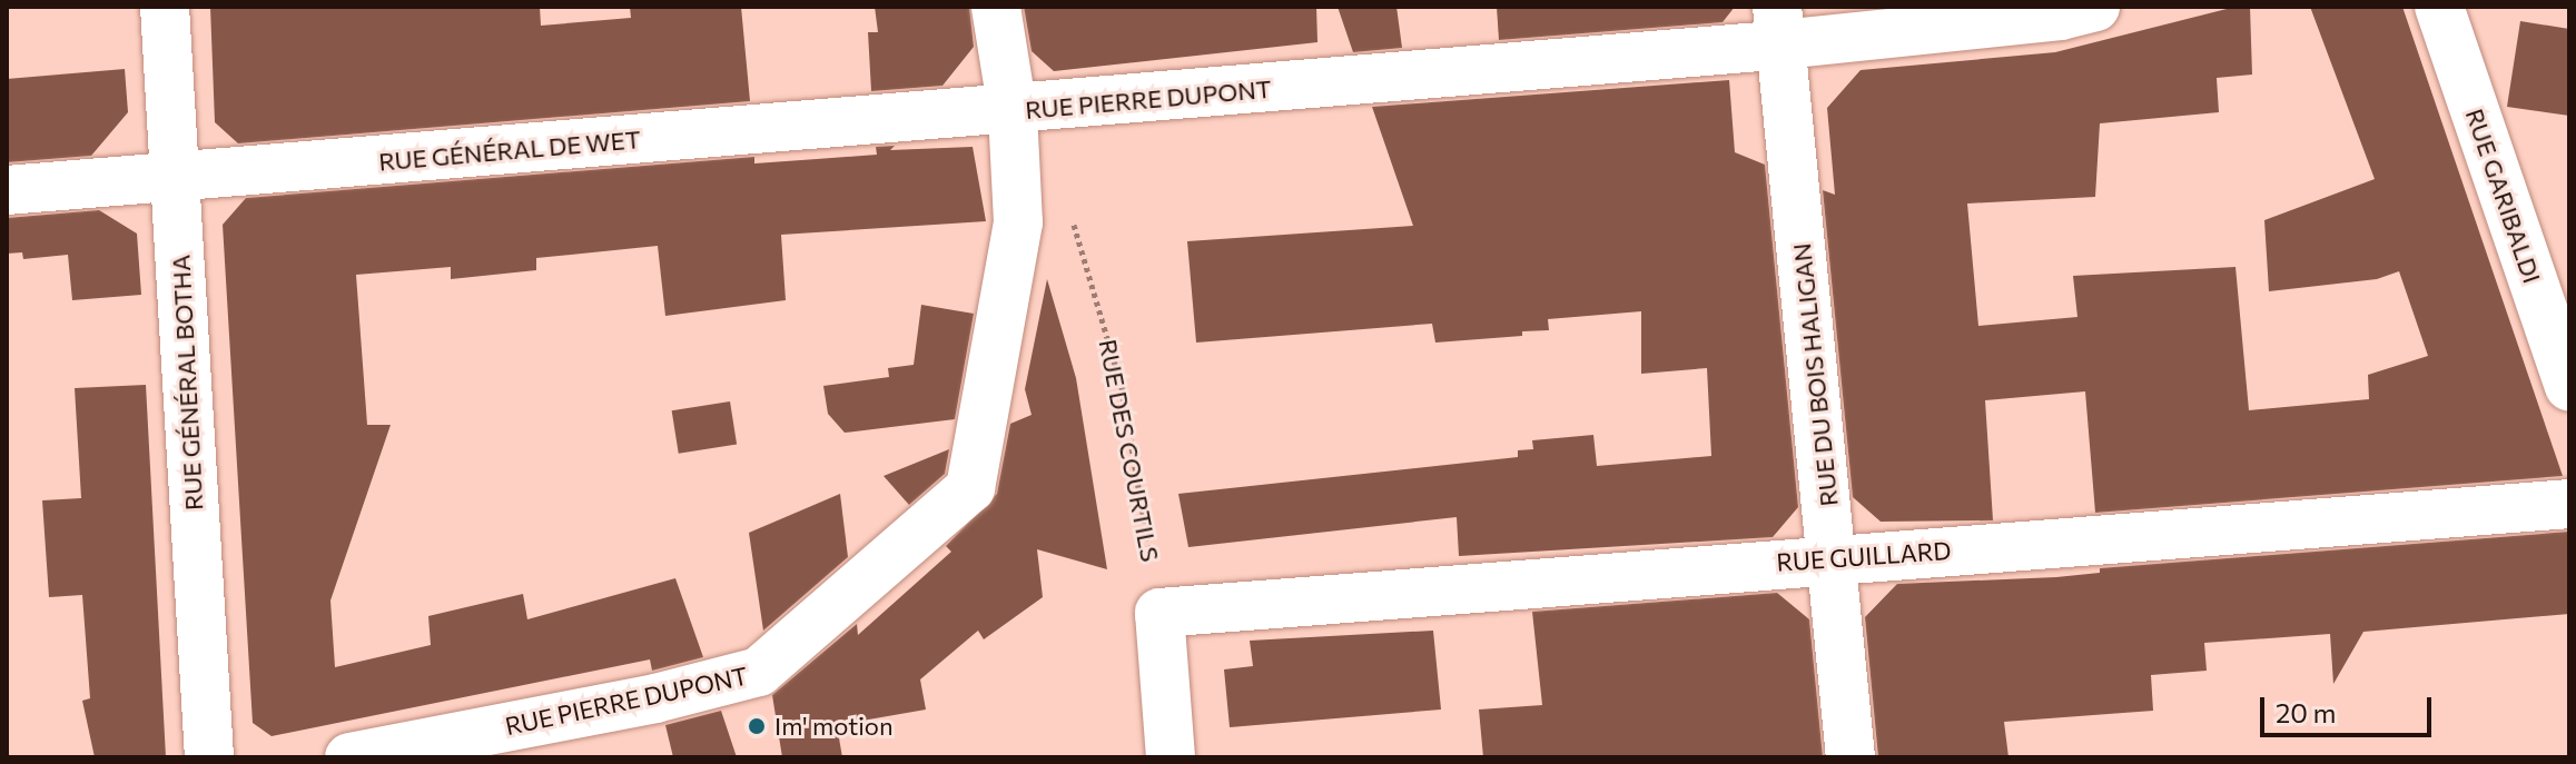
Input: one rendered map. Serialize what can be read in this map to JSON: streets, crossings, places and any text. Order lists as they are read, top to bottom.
{
  "streets": {
    "street": [
      "RUE PIERRE DUPONT",
      "RUE GÉNÉRAL DE WET",
      "RUE GARIBALDI",
      "RUE DU BOIS HALIGAN",
      "RUE GÉNÉRAL BOTHA",
      "RUE GUILLARD"
    ],
    "path": ["RUE DES COURTILS"]
  },
  "crossings": [
    ["RUE PIERRE DUPONT", "RUE GÉNÉRAL DE WET"],
    ["RUE PIERRE DUPONT", "RUE DU BOIS HALIGAN"],
    ["RUE GÉNÉRAL DE WET", "RUE GÉNÉRAL BOTHA"],
    ["RUE DU BOIS HALIGAN", "RUE GUILLARD"],
    ["RUE DES COURTILS", "RUE GUILLARD"]
  ],
  "places": ["Im' motion"],
  "scale_bar": "20 m"
}
